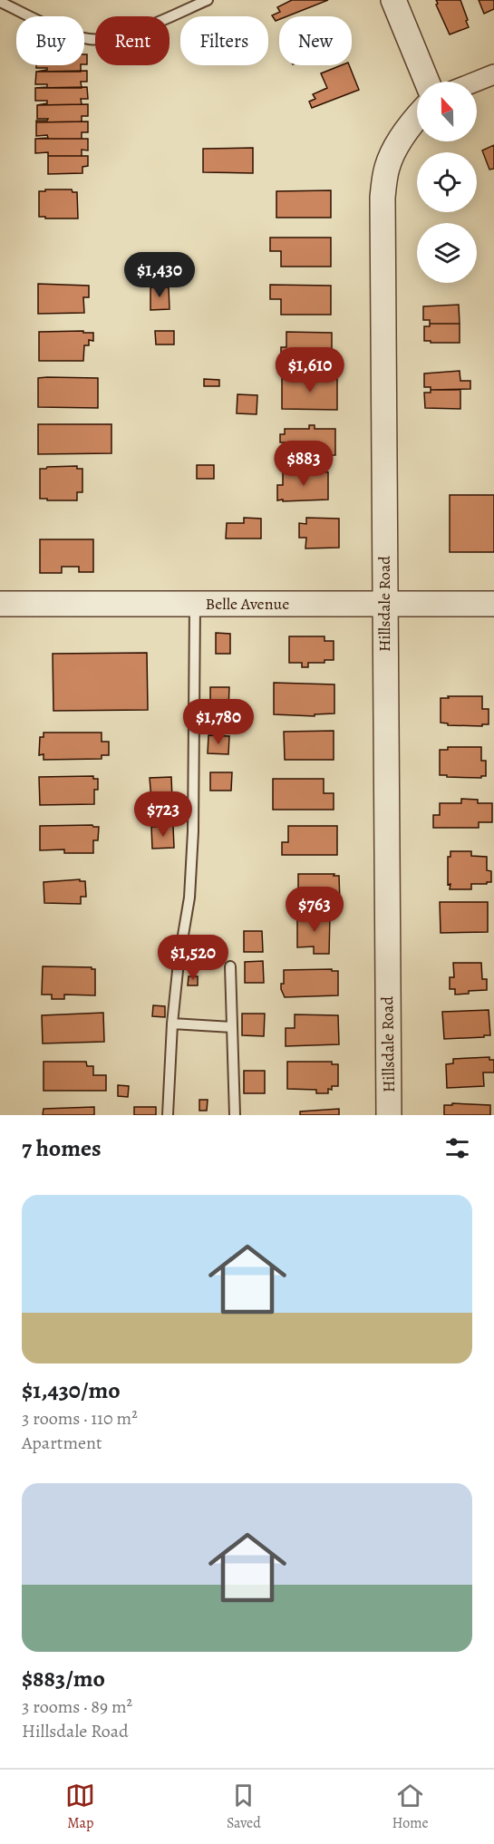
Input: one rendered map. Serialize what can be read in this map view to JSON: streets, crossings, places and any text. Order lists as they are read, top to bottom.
{
  "streets": {
    "street": ["Belle Avenue", "Hillsdale Road"]
  },
  "crossings": [
    ["Belle Avenue", "Hillsdale Road"]
  ],
  "north": "top",
  "page": {
    "chip": [
      "Buy",
      "Rent",
      "Filters",
      "New"
    ],
    "price": [
      "$1,430",
      "$1,610",
      "$883",
      "$1,780",
      "$723",
      "$763",
      "$1,520"
    ],
    "heading": "7 homes",
    "list": [
      {
        "name": "$1,430/mo",
        "note": "3 rooms · 110 m² · Apartment"
      },
      {
        "name": "$883/mo",
        "note": "3 rooms · 89 m² · Hillsdale Road"
      }
    ],
    "tabs": ["Map", "Saved", "Home"]
  }
}
